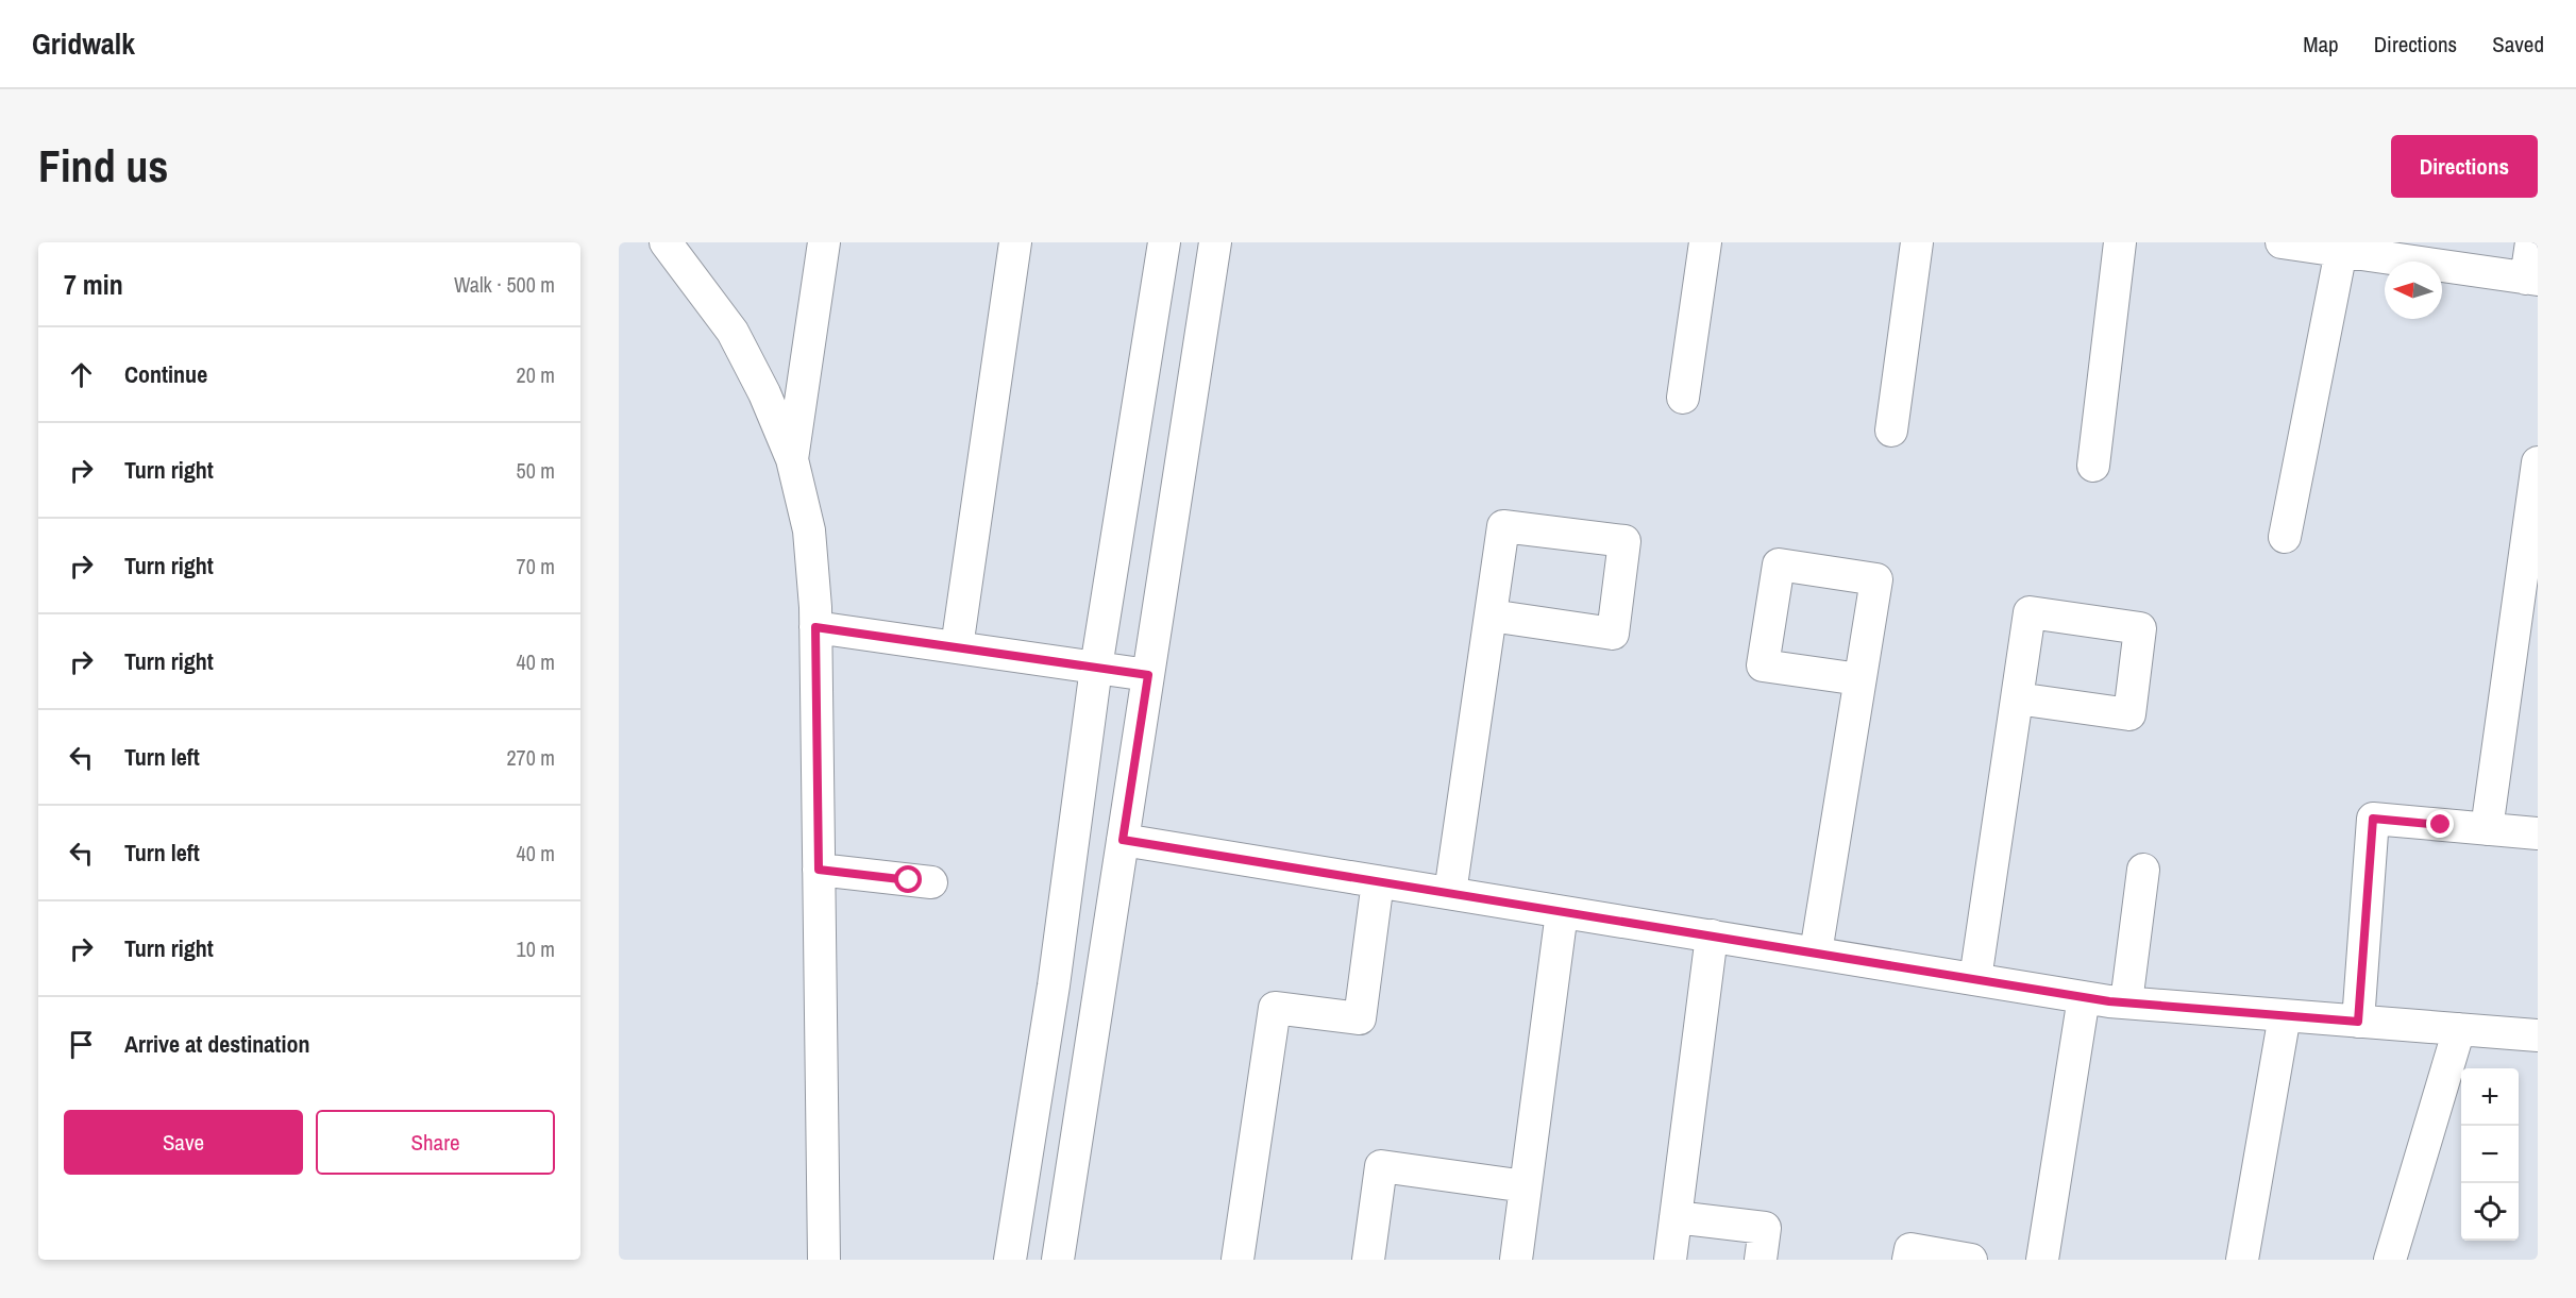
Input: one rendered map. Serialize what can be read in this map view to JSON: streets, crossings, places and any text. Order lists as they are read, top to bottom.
{
  "north": "left",
  "page": {
    "header": "Gridwalk",
    "nav": ["Map", "Directions", "Saved"],
    "buttons": [
      "Directions",
      ["Save", "Share"]
    ],
    "title": "Find us",
    "heading": ["7 min", "Walk · 500 m"],
    "list": [
      ["Continue", "20 m"],
      ["Turn right", "50 m"],
      ["Turn right", "70 m"],
      ["Turn right", "40 m"],
      ["Turn left", "270 m"],
      ["Turn left", "40 m"],
      ["Turn right", "10 m"],
      "Arrive at destination"
    ],
    "map_buttons": ["+", "−"]
  }
}
